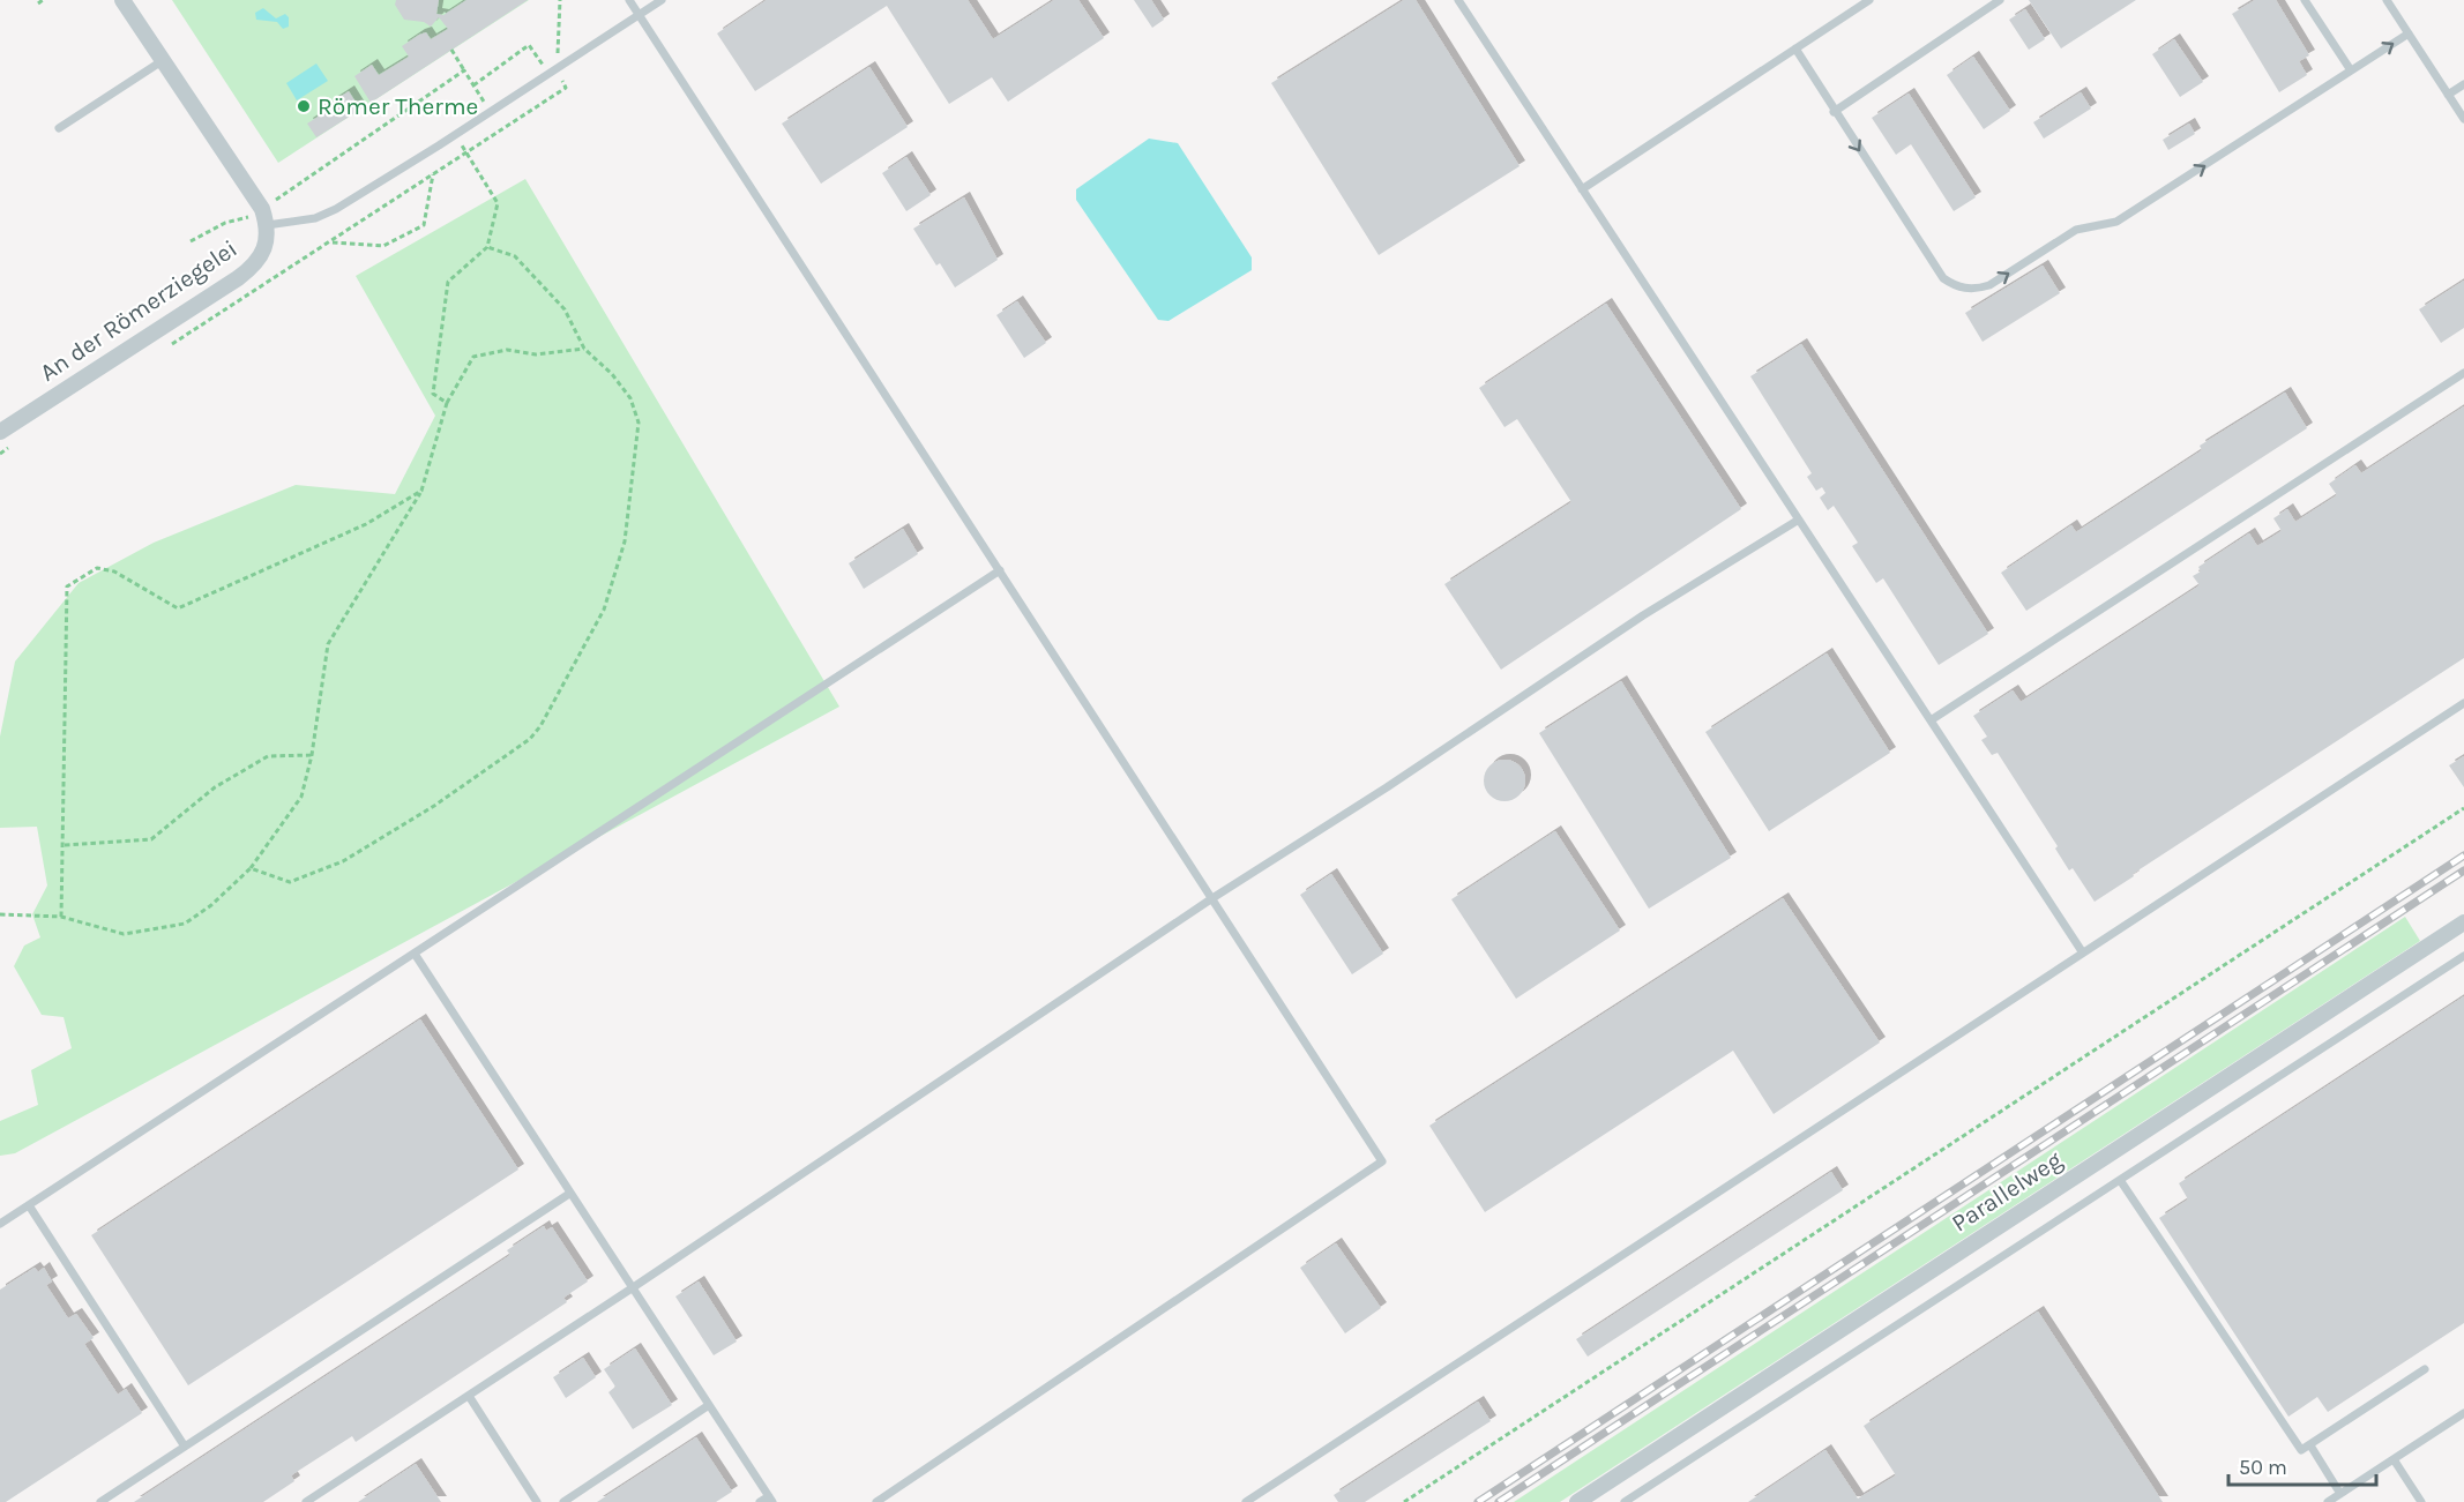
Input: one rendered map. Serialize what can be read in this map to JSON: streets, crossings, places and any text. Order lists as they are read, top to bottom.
{
  "streets": {
    "street": ["An der Römerziegelei", "Parallelweg"]
  },
  "places": ["Römer Therme"],
  "scale_bar": "50 m"
}
